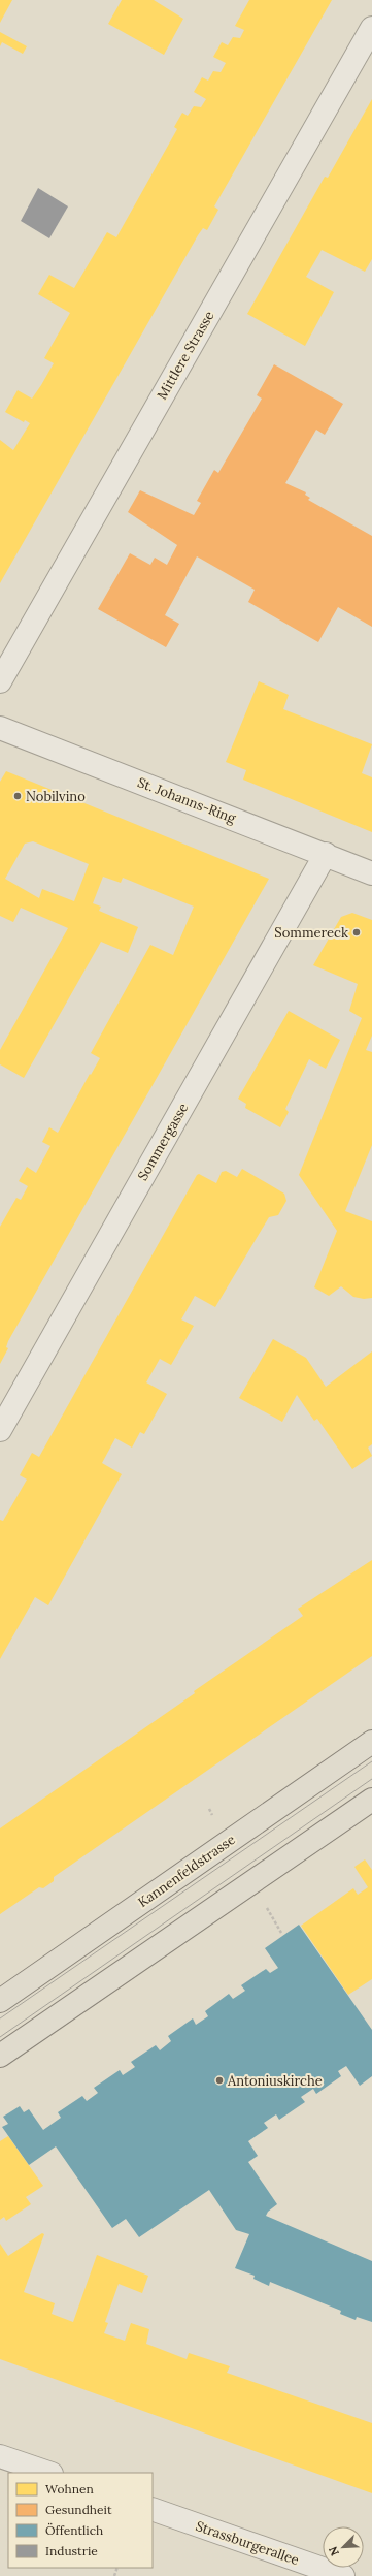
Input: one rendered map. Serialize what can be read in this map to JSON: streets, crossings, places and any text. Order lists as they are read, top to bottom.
{
  "streets": {
    "main road": ["Kannenfeldstrasse"],
    "street": [
      "Mittlere Strasse",
      "St. Johanns-Ring",
      "Sommergasse",
      "Strassburgerallee"
    ]
  },
  "crossings": [
    ["St. Johanns-Ring", "Sommergasse"]
  ],
  "places": ["Nobilvino", "Sommereck", "Antoniuskirche"],
  "legend": [
    "Wohnen",
    "Gesundheit",
    "Öffentlich",
    "Industrie"
  ],
  "north": "bottom left"
}
